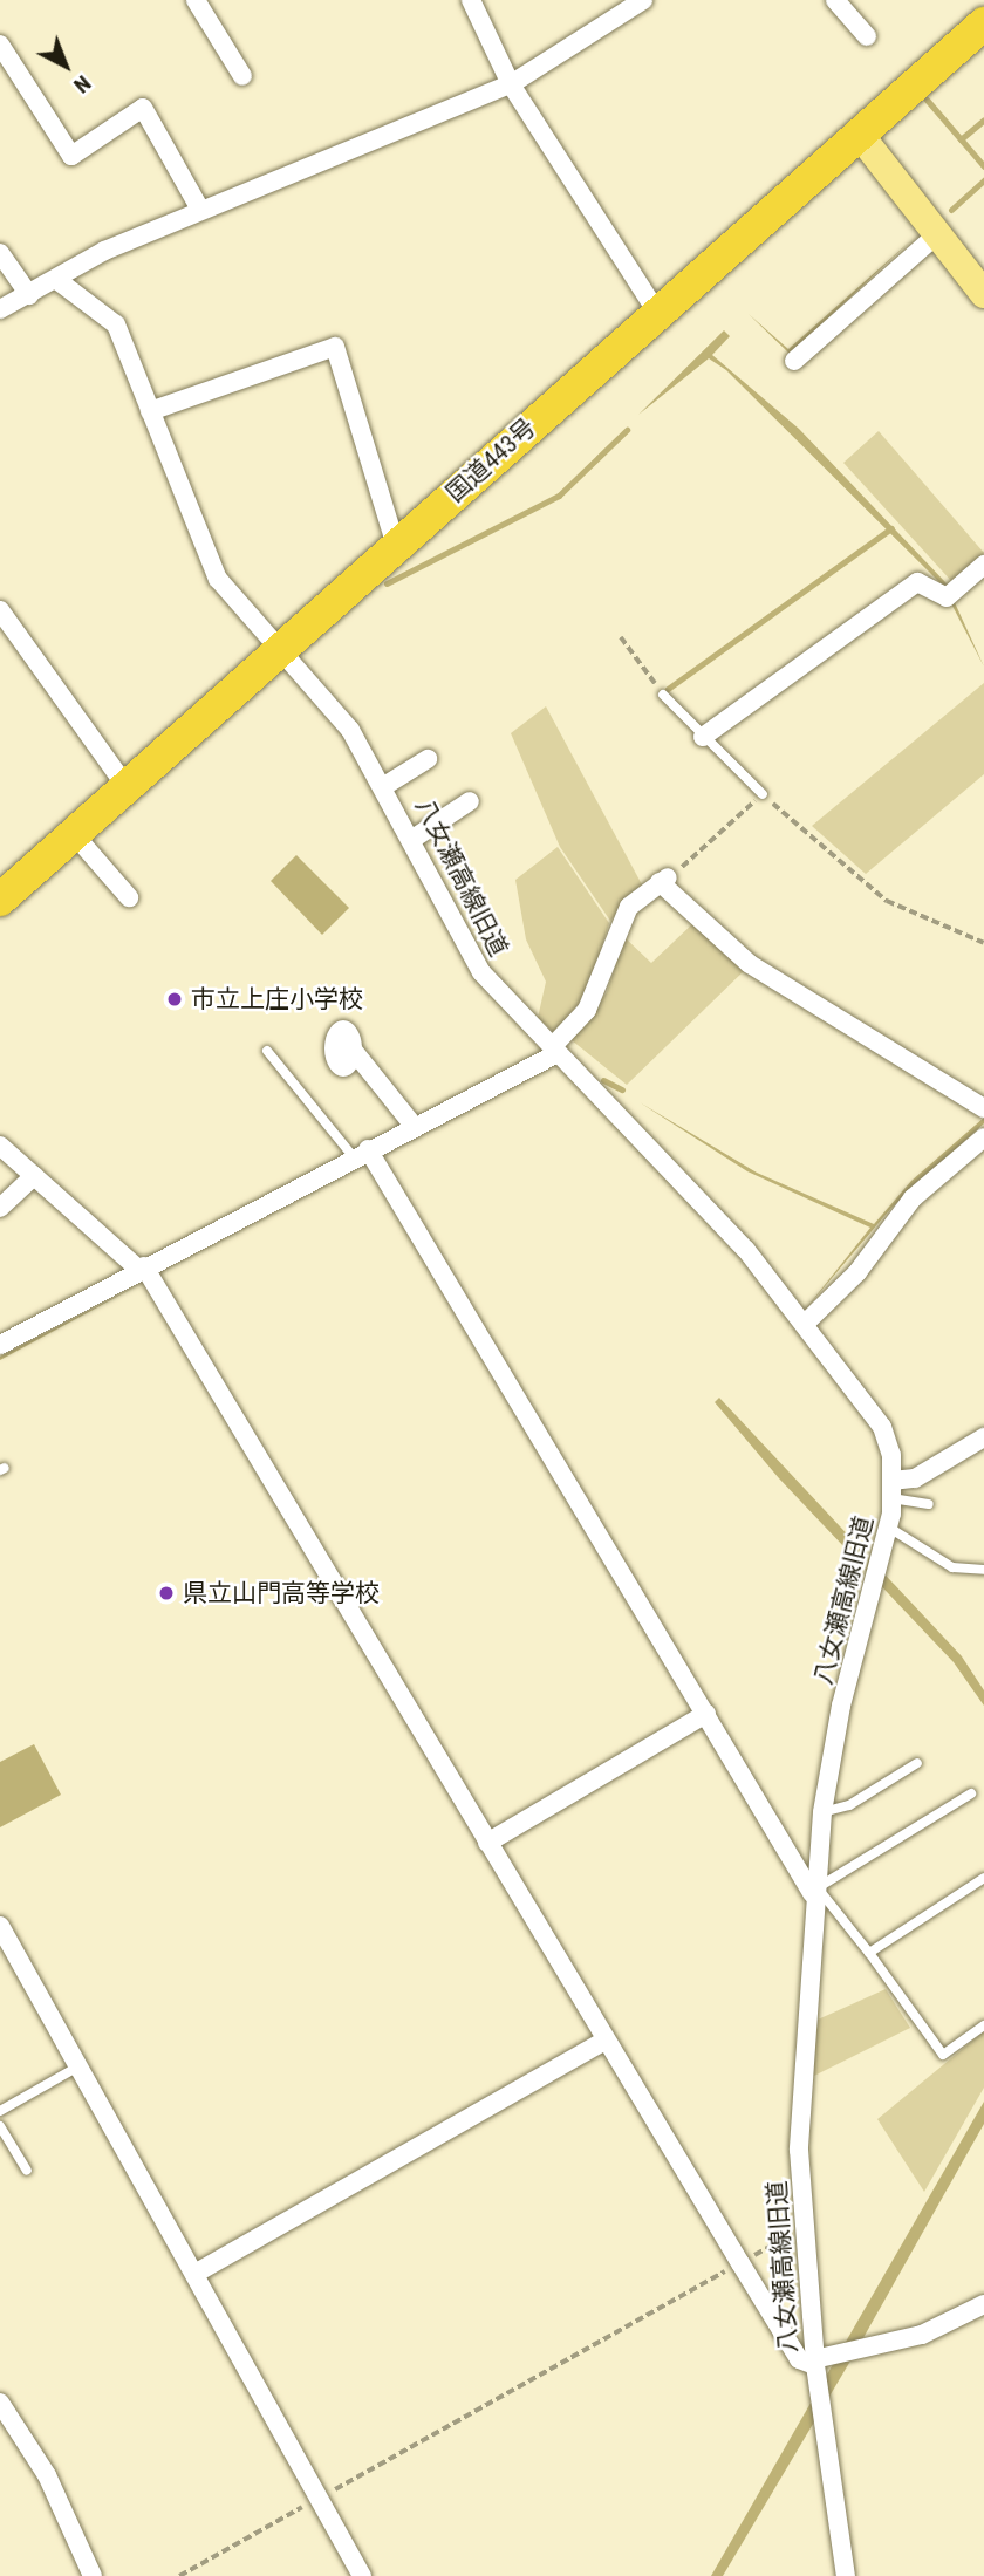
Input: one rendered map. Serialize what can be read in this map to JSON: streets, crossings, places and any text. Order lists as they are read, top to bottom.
{
  "streets": {
    "highway": ["国道443号"],
    "street": ["八女瀬高線旧道"]
  },
  "crossings": [
    ["国道443号", "八女瀬高線旧道"]
  ],
  "places": ["市立上庄小学校", "県立山門高等学校"],
  "north": "bottom right"
}
